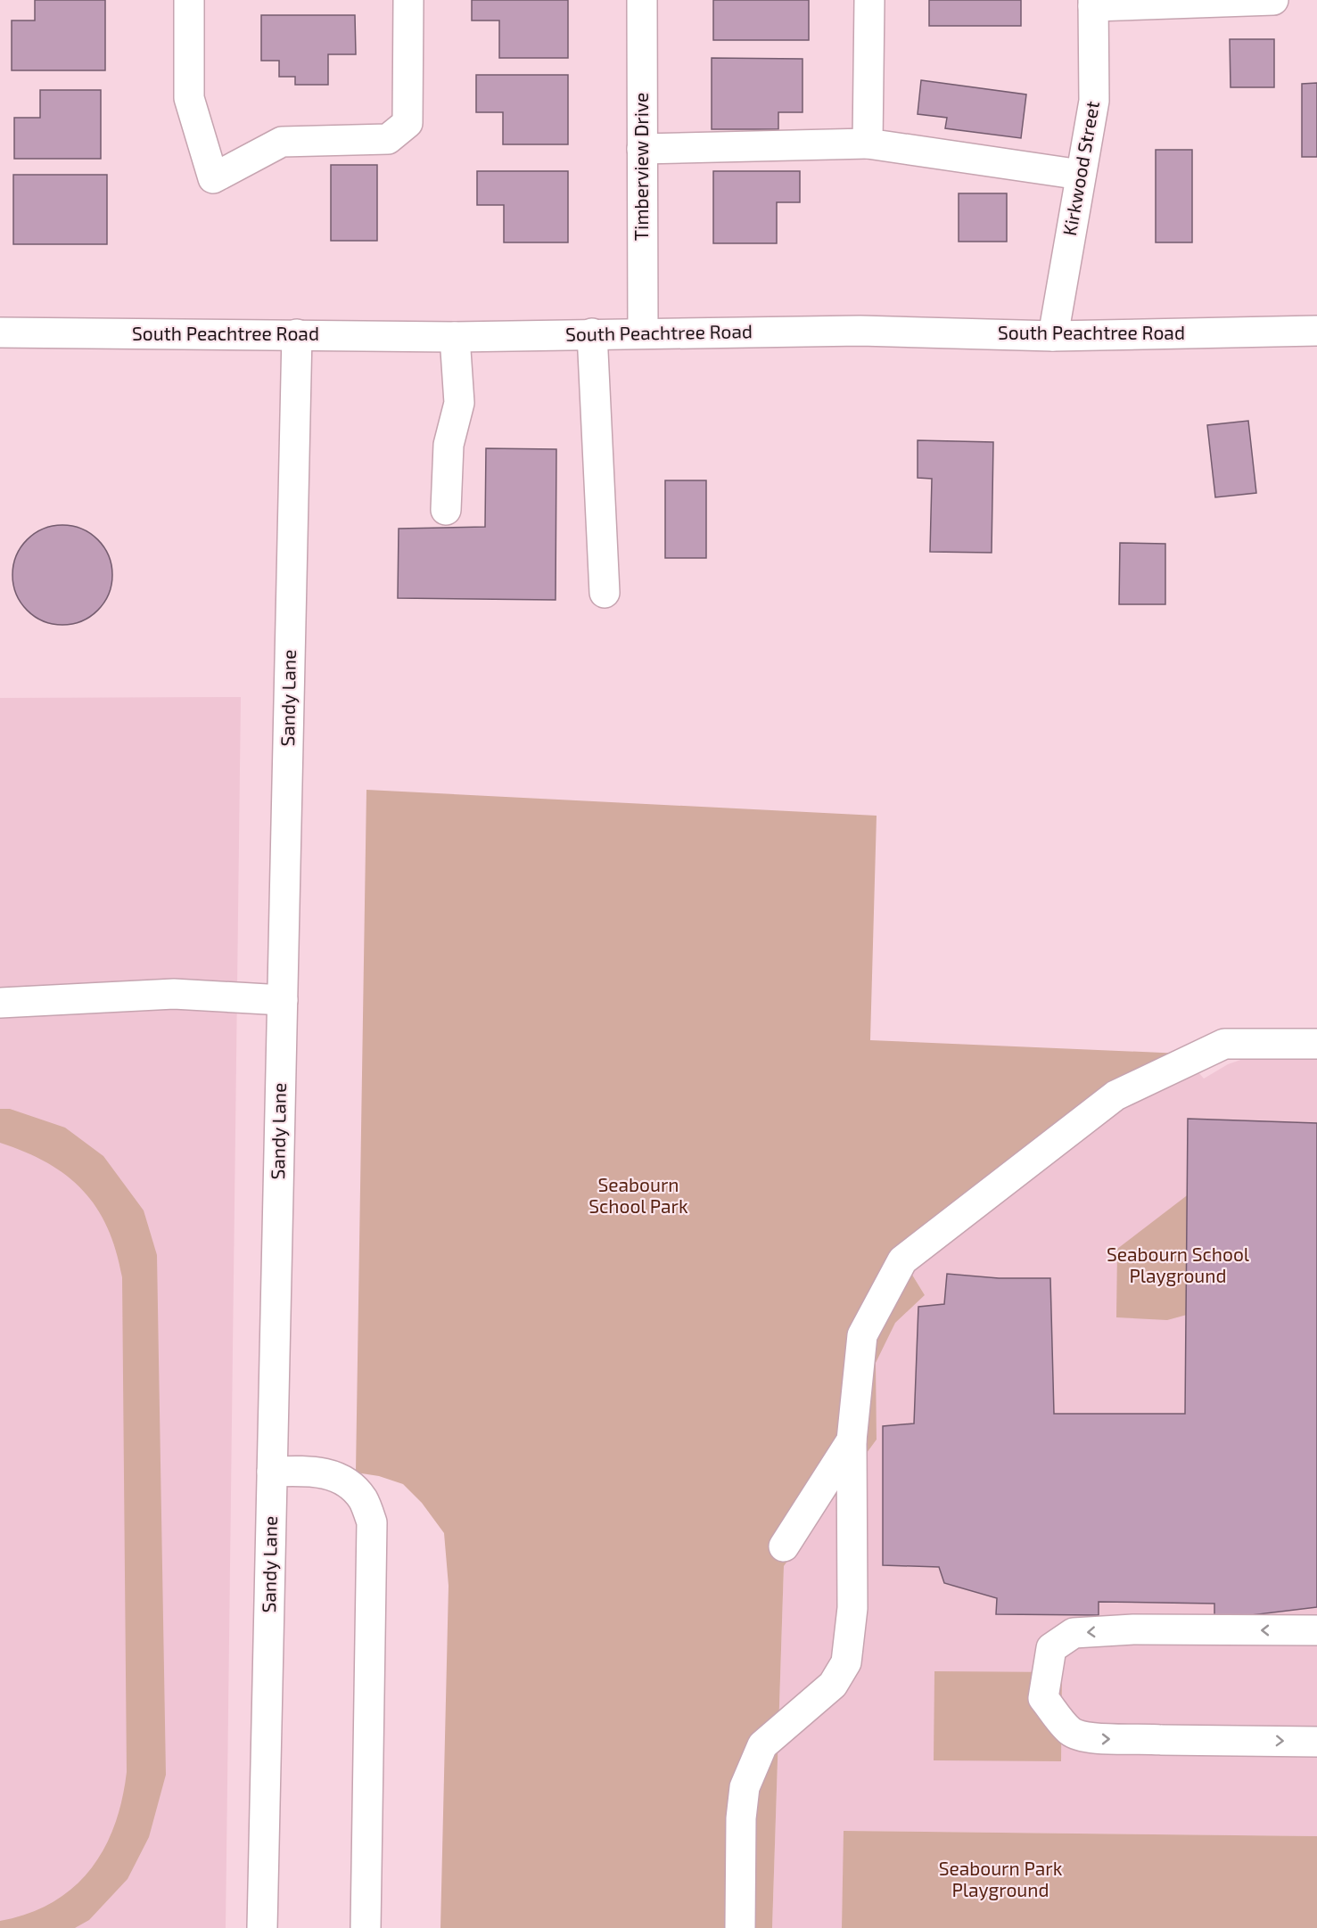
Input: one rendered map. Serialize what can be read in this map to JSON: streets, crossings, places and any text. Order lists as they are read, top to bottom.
{
  "streets": {
    "street": [
      "Timberview Drive",
      "Kirkwood Street",
      "South Peachtree Road",
      "Sandy Lane"
    ]
  },
  "crossings": [
    ["Timberview Drive", "South Peachtree Road"],
    ["Kirkwood Street", "South Peachtree Road"],
    ["South Peachtree Road", "Sandy Lane"]
  ],
  "parks": ["Seabourn School Park", "Seabourn School Playground", "Seabourn Park Playground"]
}
